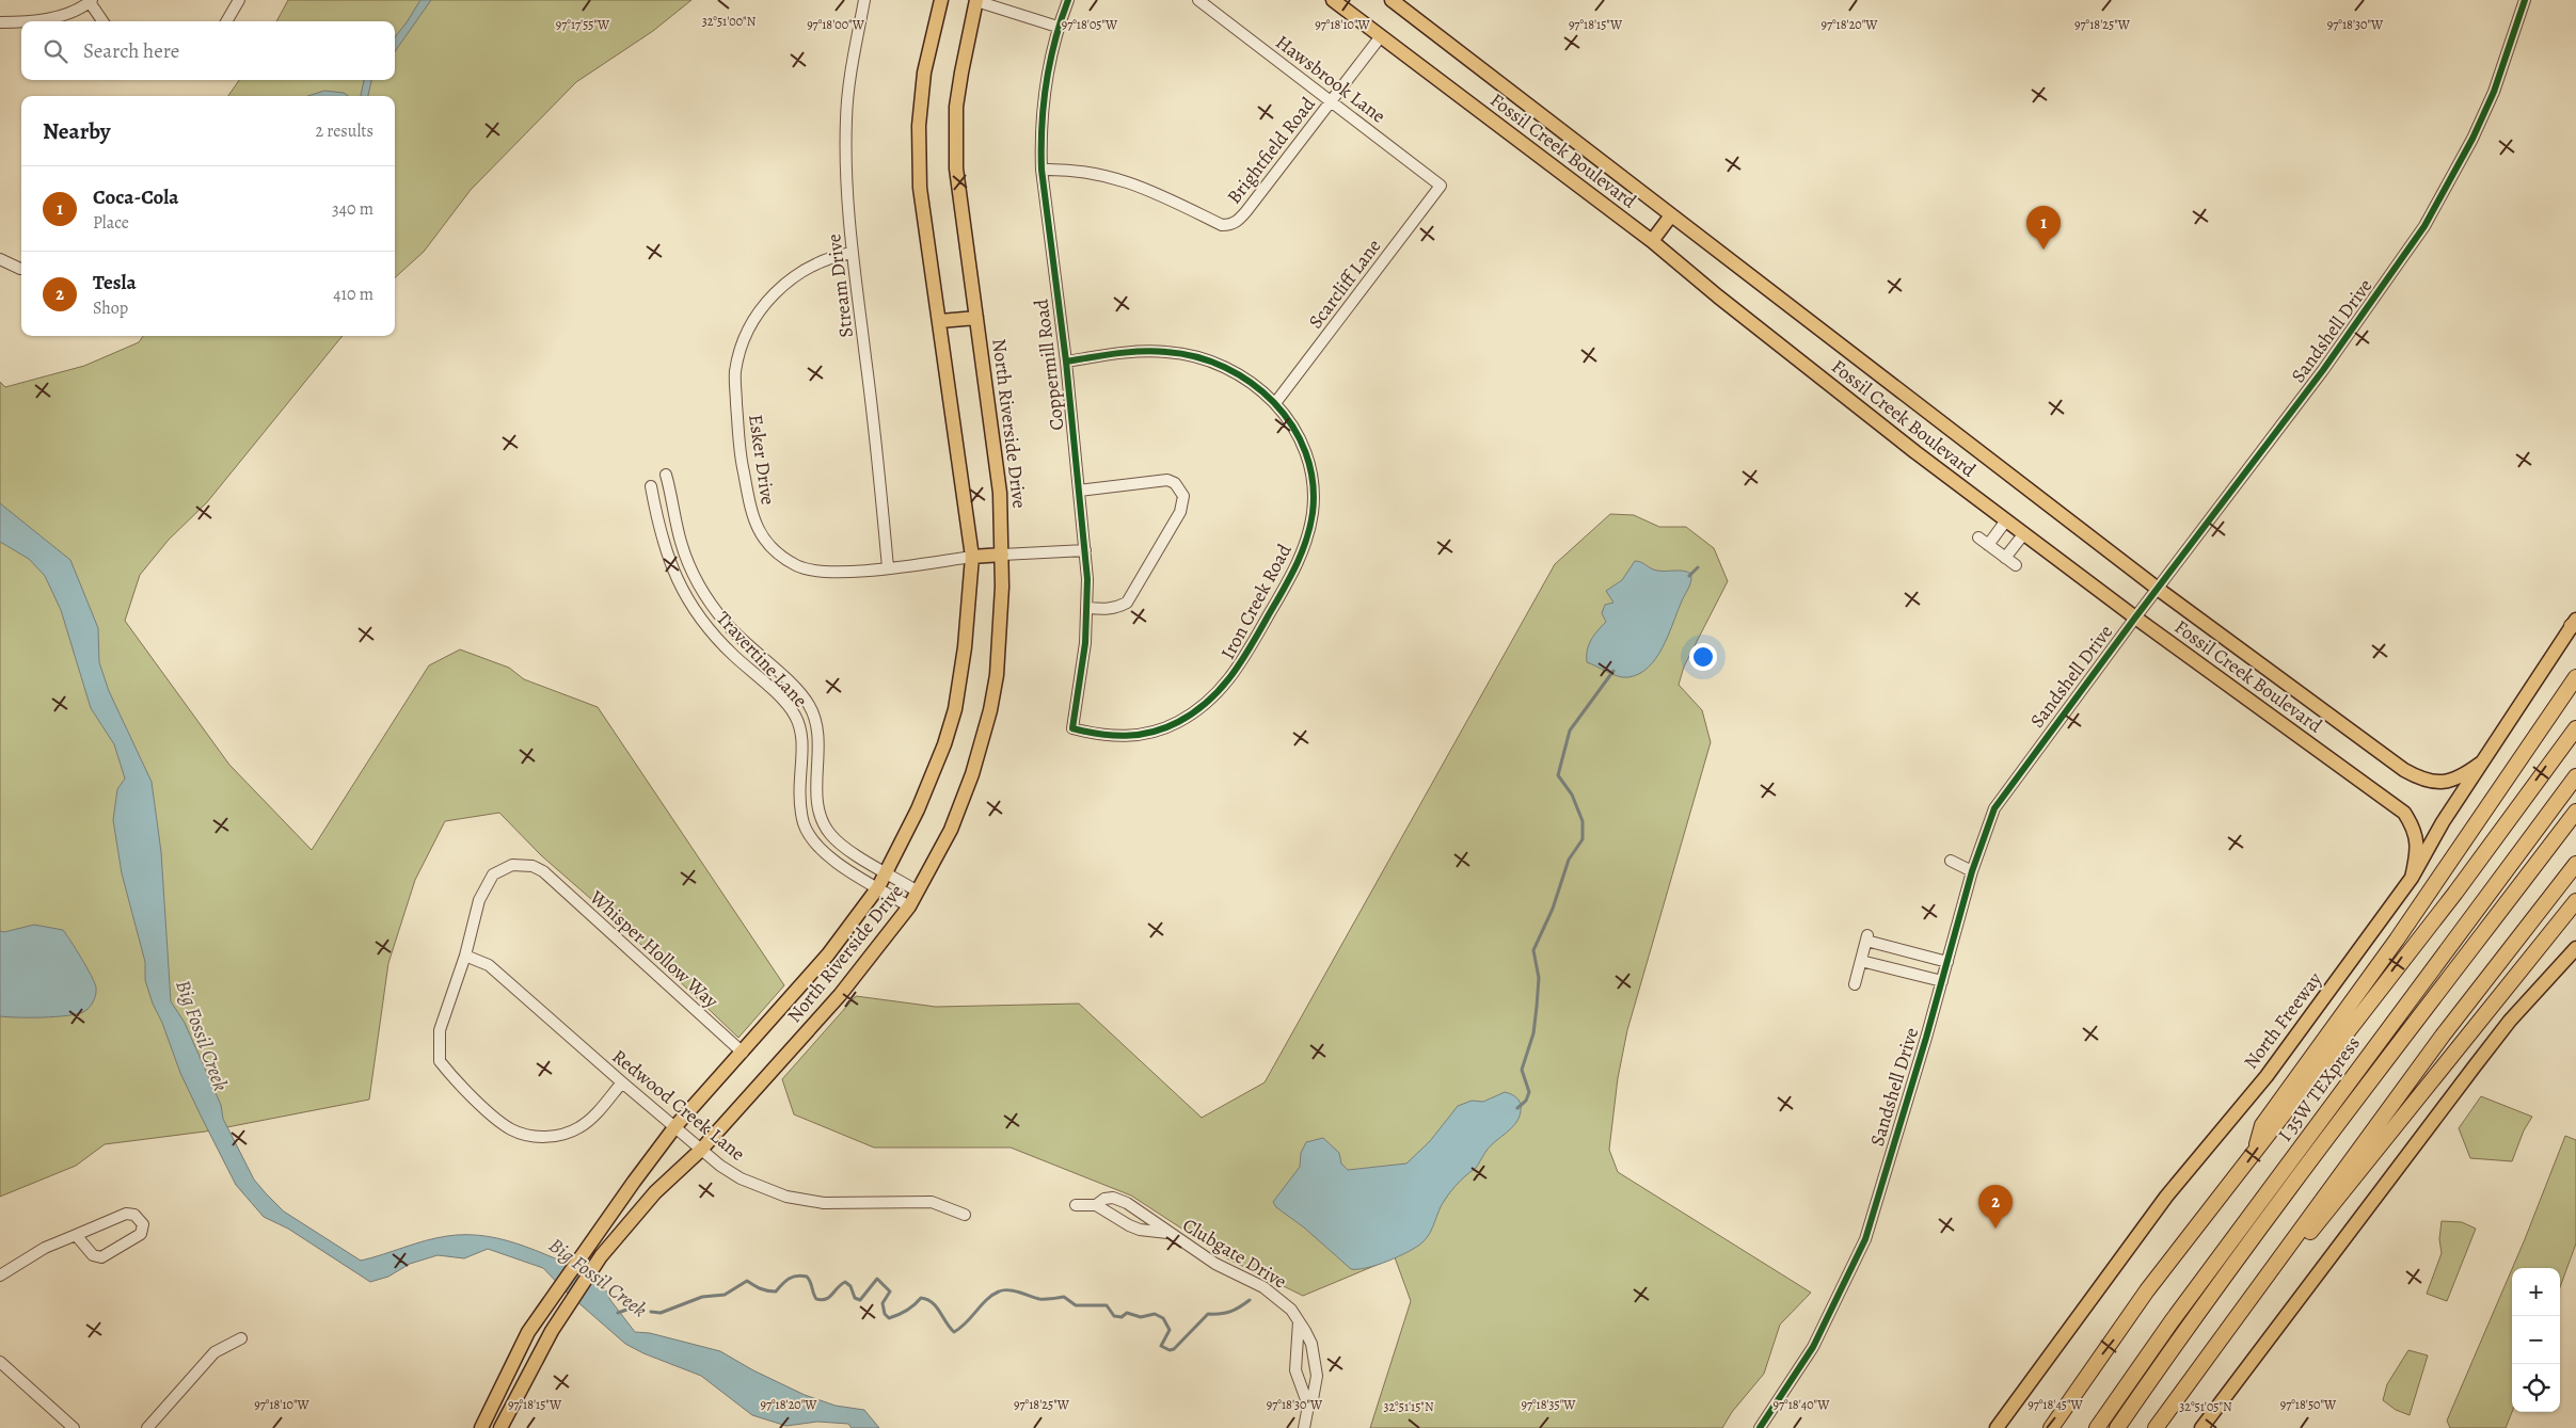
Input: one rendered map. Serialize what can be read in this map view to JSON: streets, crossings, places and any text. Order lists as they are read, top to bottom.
{
  "streets": {
    "highway": ["I 35W TEXpress"],
    "main road": ["Fossil Creek Boulevard", "North Riverside Drive", "North Freeway"],
    "street": [
      "Hawsbrook Lane",
      "Brightfield Road",
      "Scarcliff Lane",
      "Stream Drive",
      "Sandshell Drive",
      "Coppermill Road",
      "Esker Drive",
      "Iron Creek Road",
      "Travertine Lane",
      "Whisper Hollow Way",
      "Redwood Creek Lane",
      "Clubgate Drive"
    ]
  },
  "crossings": [
    ["Hawsbrook Lane", "Brightfield Road"],
    ["Hawsbrook Lane", "Scarcliff Lane"],
    ["Brightfield Road", "Fossil Creek Boulevard"],
    ["Brightfield Road", "Coppermill Road"],
    ["Fossil Creek Boulevard", "Sandshell Drive"],
    ["Fossil Creek Boulevard", "North Freeway"],
    ["Scarcliff Lane", "Iron Creek Road"],
    ["Stream Drive", "Esker Drive"],
    ["Coppermill Road", "Iron Creek Road"],
    ["North Riverside Drive", "Esker Drive"],
    ["North Riverside Drive", "Travertine Lane"],
    ["North Riverside Drive", "Whisper Hollow Way"],
    ["North Riverside Drive", "Redwood Creek Lane"],
    ["Whisper Hollow Way", "Redwood Creek Lane"]
  ],
  "water": ["Big Fossil Creek"],
  "page": {
    "search": "Search here",
    "heading": ["Nearby", "2 results"],
    "list": [
      {
        "mark": "1",
        "name": "Coca-Cola",
        "note": "Place",
        "value": "340 m"
      },
      {
        "mark": "2",
        "name": "Tesla",
        "note": "Shop",
        "value": "410 m"
      }
    ],
    "pins": ["1", "2"],
    "map_buttons": ["+", "−"]
  },
  "coordinates": [
    "32°51'00\"N",
    "97°17'55\"W",
    "97°18'00\"W",
    "97°18'05\"W",
    "97°18'10\"W",
    "97°18'15\"W",
    "97°18'20\"W",
    "97°18'25\"W",
    "97°18'30\"W",
    "97°18'35\"W",
    "97°18'40\"W",
    "97°18'45\"W",
    "97°18'50\"W",
    "32°51'15\"N",
    "32°51'05\"N"
  ]
}
